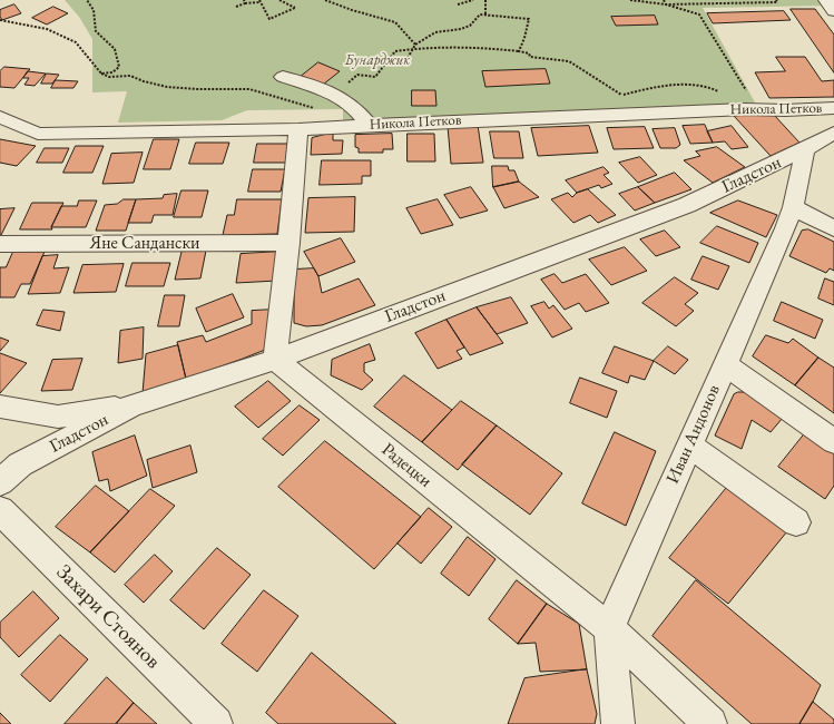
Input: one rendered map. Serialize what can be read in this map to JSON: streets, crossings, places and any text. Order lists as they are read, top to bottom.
{
  "streets": {
    "street": [
      "Никола Петков",
      "Гладстон",
      "Яне Сандански",
      "Иван Андонов",
      "Радецки",
      "Захари Стоянов"
    ]
  },
  "crossings": [
    ["Гладстон", "Иван Андонов"],
    ["Гладстон", "Радецки"],
    ["Иван Андонов", "Радецки"]
  ],
  "parks": ["Бунарджик"]
}
